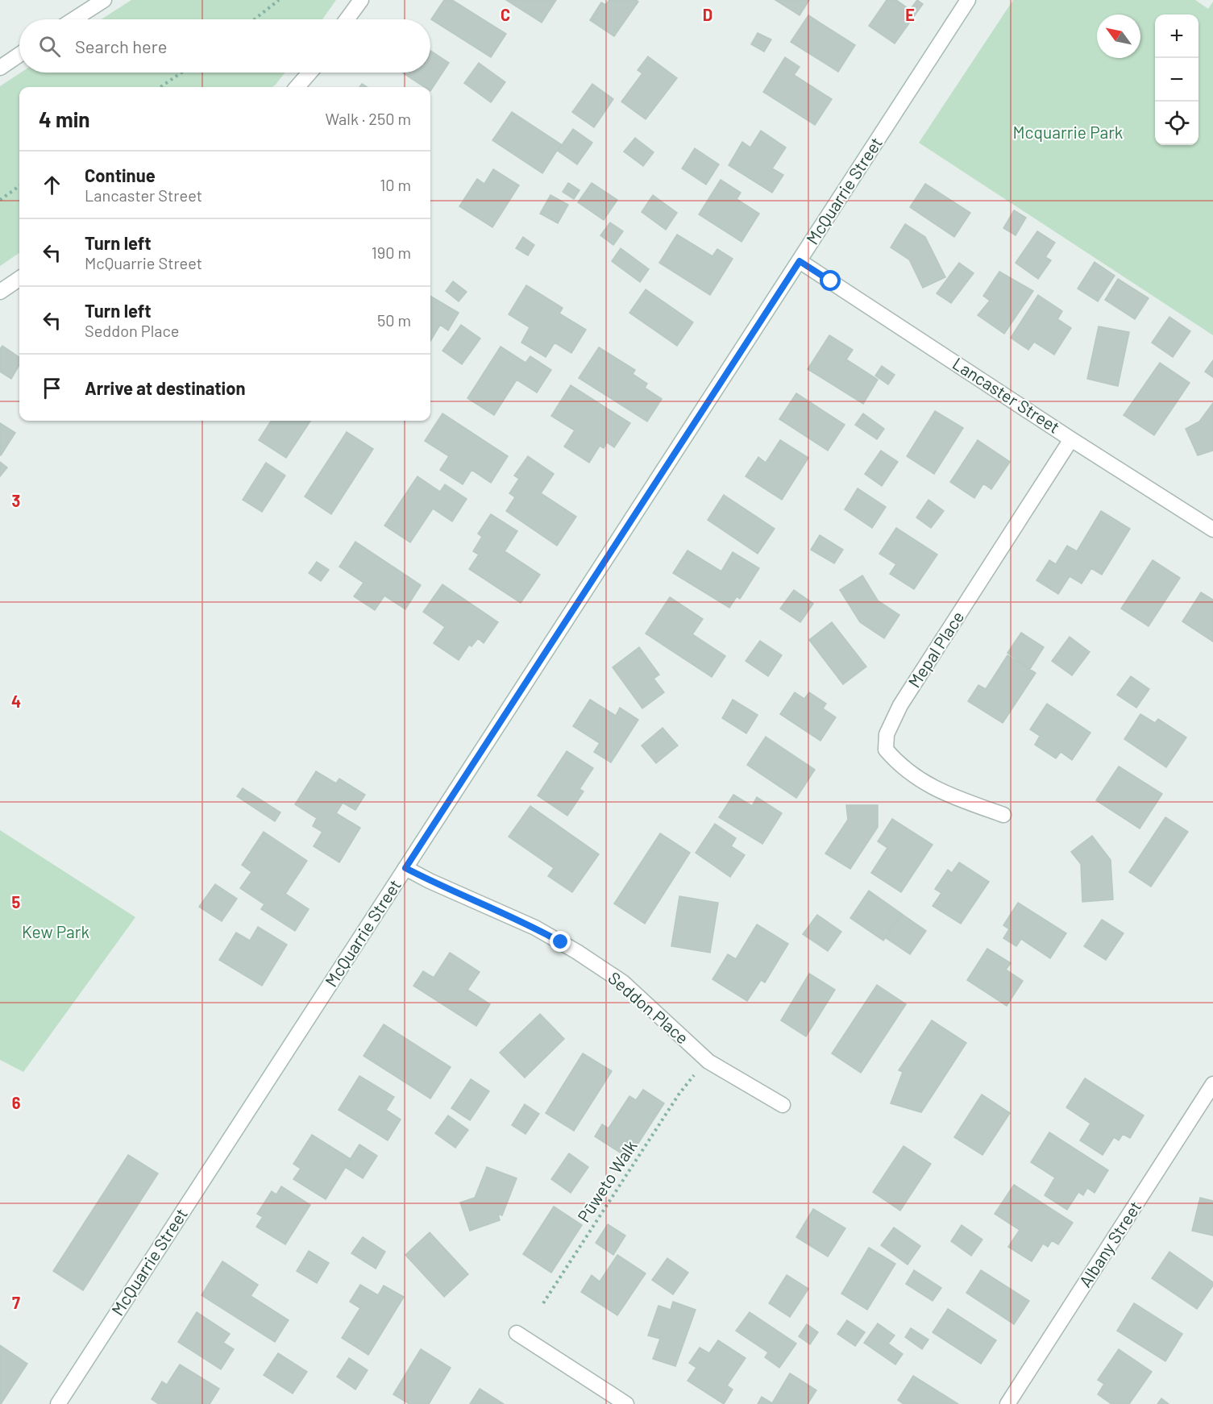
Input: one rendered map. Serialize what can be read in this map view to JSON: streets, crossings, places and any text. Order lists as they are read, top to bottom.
{
  "streets": {
    "street": [
      "McQuarrie Street",
      "Lancaster Street",
      "Mepal Place",
      "Seddon Place",
      "Albany Street"
    ],
    "path": ["Pūweto Walk"]
  },
  "crossings": [
    ["McQuarrie Street", "Lancaster Street"],
    ["McQuarrie Street", "Seddon Place"],
    ["Lancaster Street", "Mepal Place"]
  ],
  "parks": ["Mcquarrie Park", "Kew Park"],
  "north": "top left",
  "page": {
    "map_buttons": ["+", "−"],
    "search": "Search here",
    "heading": ["4 min", "Walk · 250 m"],
    "list": [
      ["Continue", "Lancaster Street", "10 m"],
      ["Turn left", "McQuarrie Street", "190 m"],
      ["Turn left", "Seddon Place", "50 m"],
      "Arrive at destination"
    ]
  },
  "grid": {
    "columns": ["C", "D", "E"],
    "rows": [
      "3",
      "4",
      "5",
      "6",
      "7"
    ]
  }
}
